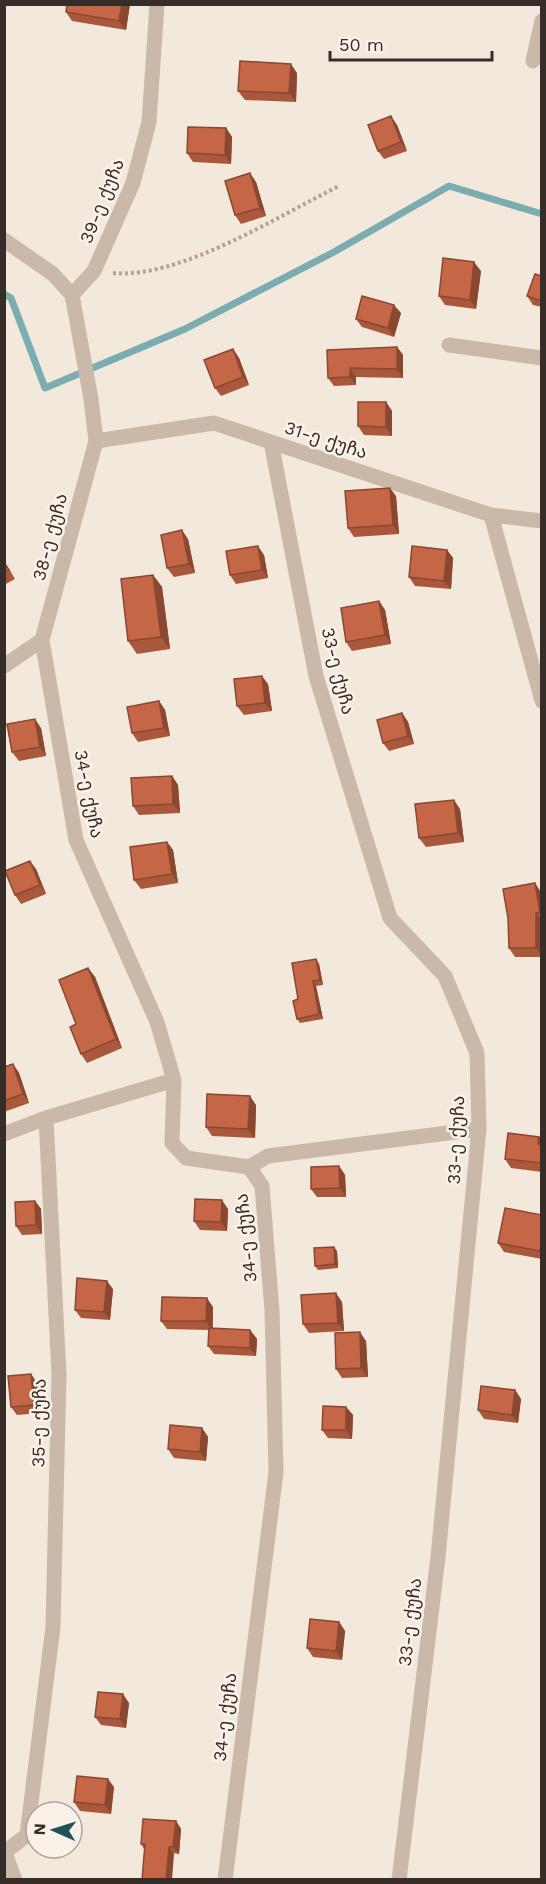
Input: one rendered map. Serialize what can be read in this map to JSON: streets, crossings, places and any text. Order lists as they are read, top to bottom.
{
  "streets": {
    "street": [
      "39-ე ქუჩა",
      "31-ე ქუჩა",
      "38-ე ქუჩა",
      "33-ე ქუჩა",
      "34-ე ქუჩა",
      "35-ე ქუჩა"
    ]
  },
  "crossings": [
    ["39-ე ქუჩა", "38-ე ქუჩა"],
    ["31-ე ქუჩა", "38-ე ქუჩა"],
    ["31-ე ქუჩა", "33-ე ქუჩა"],
    ["38-ე ქუჩა", "34-ე ქუჩა"]
  ],
  "scale_bar": "50 m",
  "north": "left"
}
